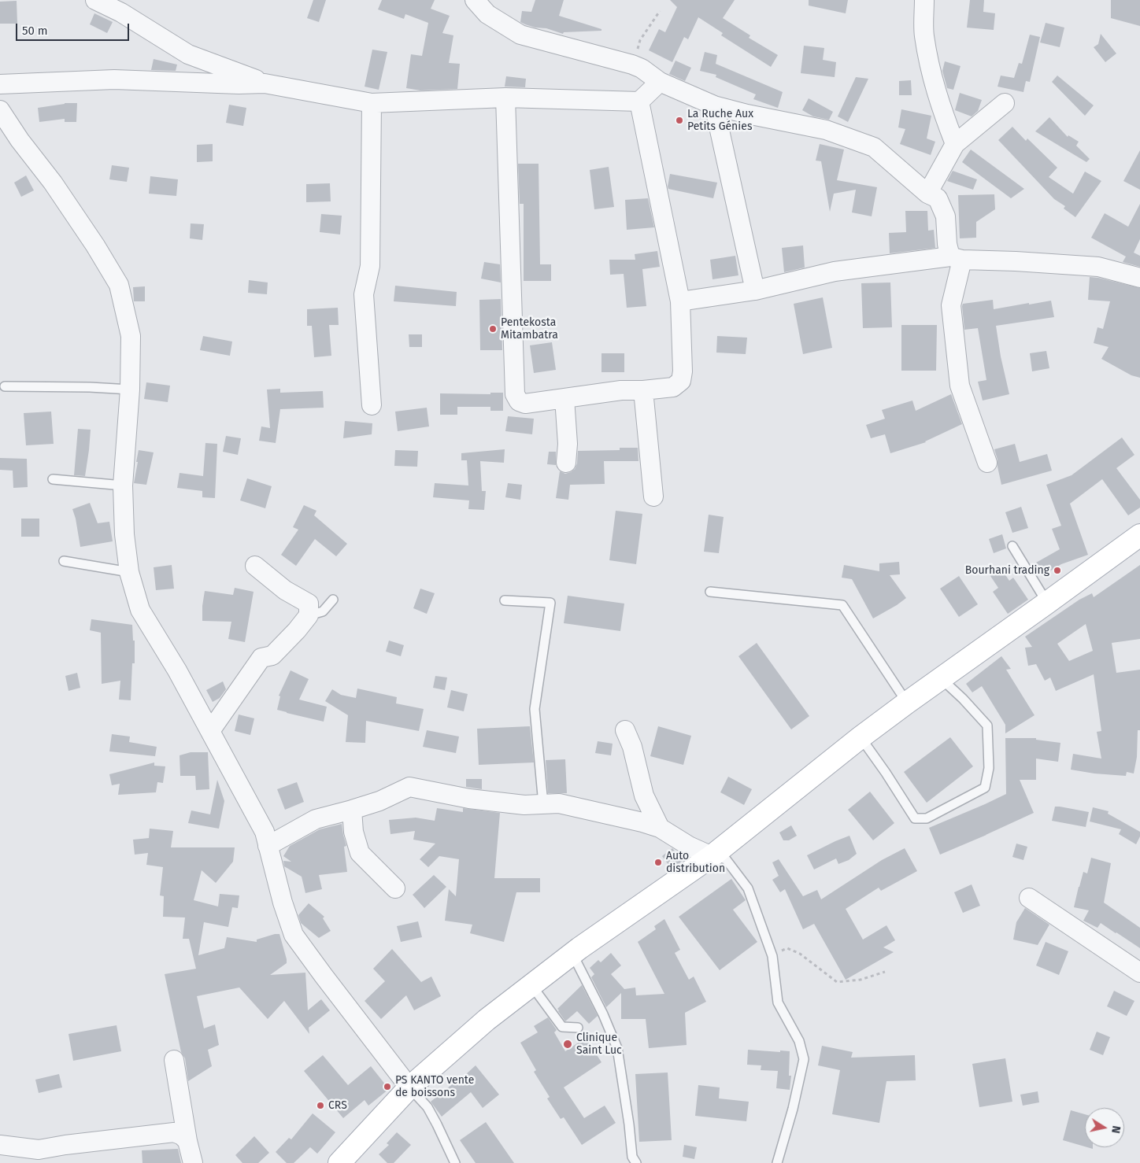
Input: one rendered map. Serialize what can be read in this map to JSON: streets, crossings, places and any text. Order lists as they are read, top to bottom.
{
  "places": [
    "La Ruche Aux Petits Génies",
    "Pentekosta Mitambatra",
    "Bourhani trading",
    "Auto distribution",
    "Clinique Saint Luc",
    "PS KANTO vente de boissons",
    "CRS"
  ],
  "scale_bar": "50 m",
  "north": "right"
}
